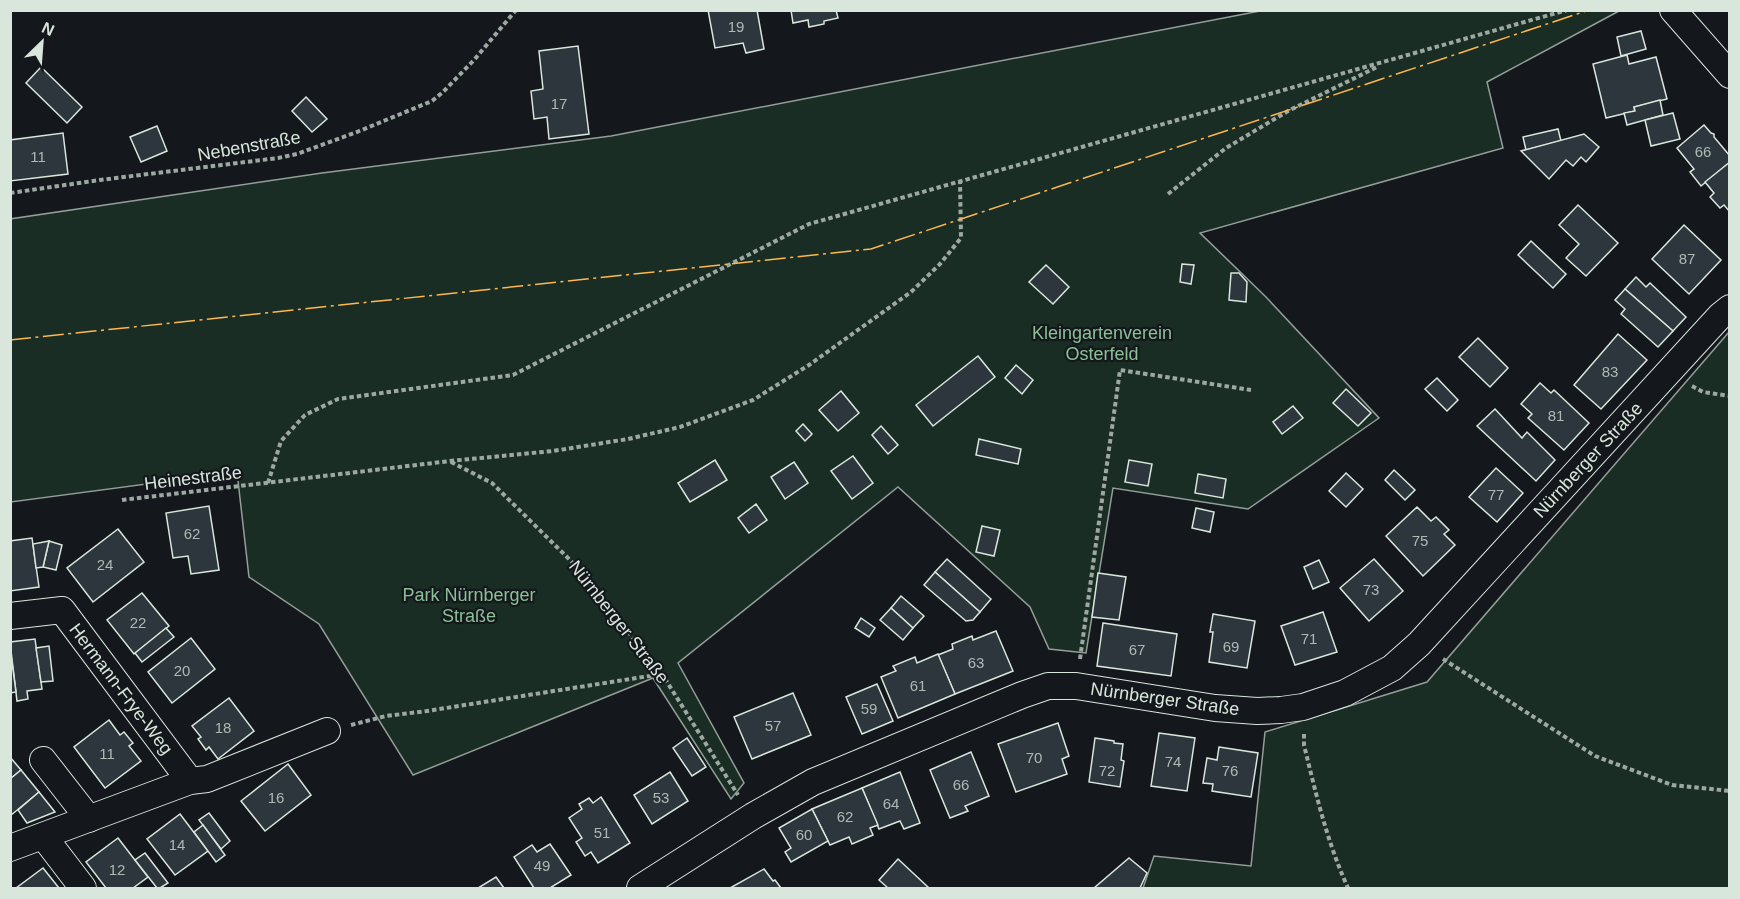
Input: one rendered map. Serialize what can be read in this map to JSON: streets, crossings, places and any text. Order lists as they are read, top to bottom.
{
  "streets": {
    "street": ["Nürnberger Straße", "Hermann-Frye-Weg"],
    "path": ["Nebenstraße", "Heinestraße"]
  },
  "crossings": [
    ["Nürnberger Straße", "Heinestraße"]
  ],
  "parks": ["Kleingartenverein Osterfeld", "Park Nürnberger Straße"],
  "house_numbers": [
    "19",
    "17",
    "66",
    "11",
    "87",
    "83",
    "81",
    "77",
    "62",
    "75",
    "24",
    "73",
    "22",
    "71",
    "69",
    "67",
    "63",
    "20",
    "61",
    "59",
    "57",
    "18",
    "11",
    "70",
    "74",
    "72",
    "76",
    "66",
    "16",
    "53",
    "64",
    "62",
    "51",
    "60",
    "14",
    "49",
    "12"
  ],
  "north": "top right"
}
